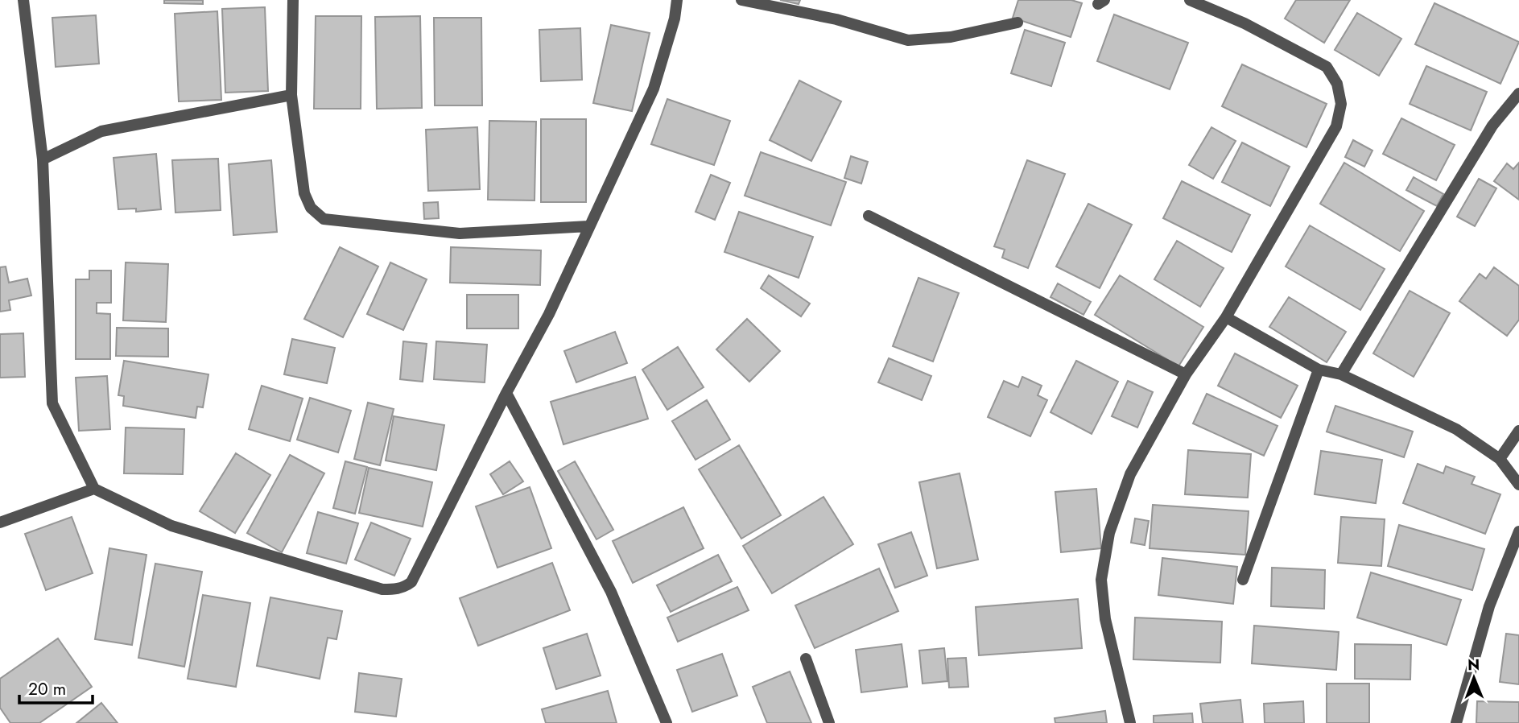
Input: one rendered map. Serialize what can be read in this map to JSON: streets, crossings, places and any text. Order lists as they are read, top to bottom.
{
  "scale_bar": "20 m",
  "north": "top"
}
